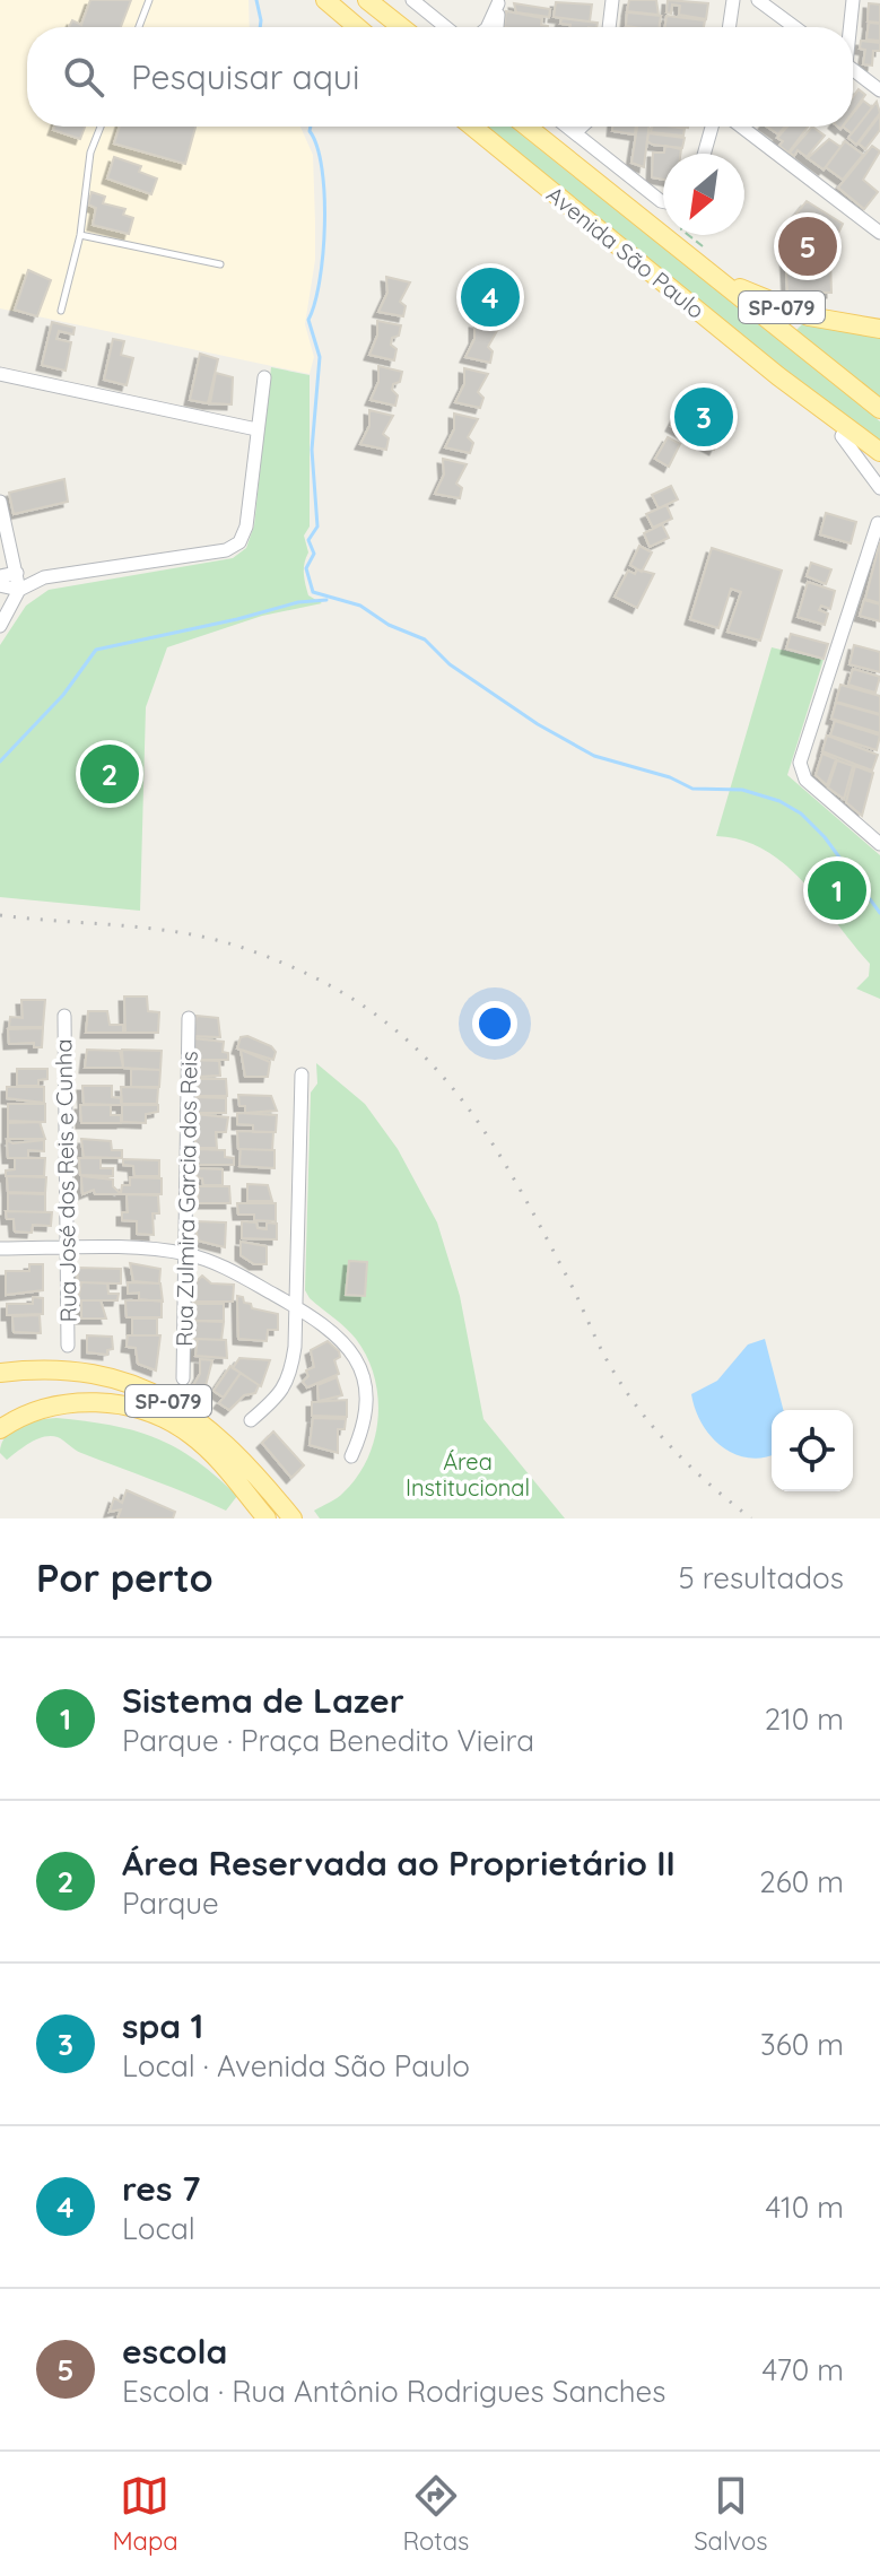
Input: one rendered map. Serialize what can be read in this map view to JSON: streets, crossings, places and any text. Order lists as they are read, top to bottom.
{
  "streets": {
    "main road": ["Avenida São Paulo", "SP-079"],
    "street": ["Rua José dos Reis e Cunha", "Rua Zulmira Garcia dos Reis"]
  },
  "crossings": [
    ["Avenida São Paulo", "SP-079"]
  ],
  "parks": ["Área Institucional"],
  "north": "bottom left",
  "page": {
    "search": "Pesquisar aqui",
    "pins": [
      "5",
      "4",
      "3",
      "2",
      "1"
    ],
    "heading": ["Por perto", "5 resultados"],
    "list": [
      {
        "mark": "1",
        "name": "Sistema de Lazer",
        "note": "Parque · Praça Benedito Vieira",
        "value": "210 m"
      },
      {
        "mark": "2",
        "name": "Área Reservada ao Proprietário II",
        "note": "Parque",
        "value": "260 m"
      },
      {
        "mark": "3",
        "name": "spa 1",
        "note": "Local · Avenida São Paulo",
        "value": "360 m"
      },
      {
        "mark": "4",
        "name": "res 7",
        "note": "Local",
        "value": "410 m"
      },
      {
        "mark": "5",
        "name": "escola",
        "note": "Escola · Rua Antônio Rodrigues Sanches",
        "value": "470 m"
      }
    ],
    "nav": ["Mapa", "Rotas", "Salvos"]
  }
}
